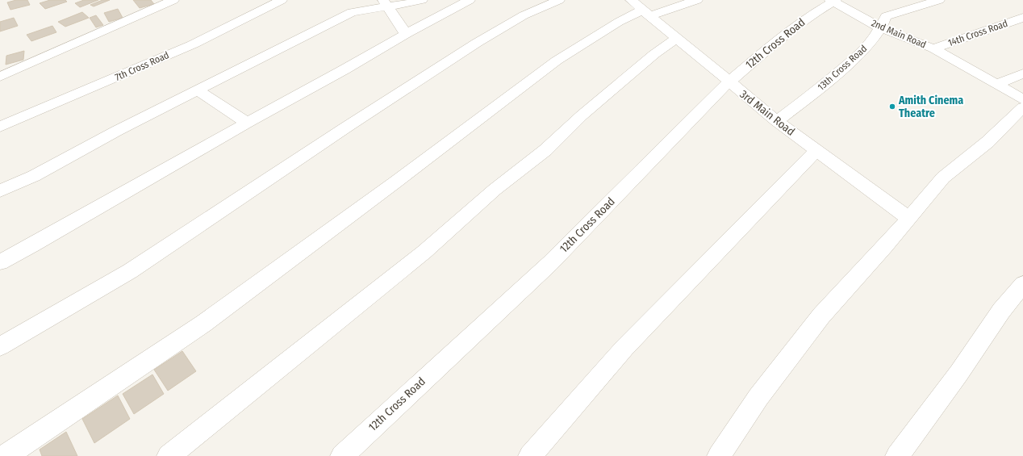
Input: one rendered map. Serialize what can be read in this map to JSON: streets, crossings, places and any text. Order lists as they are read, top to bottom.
{
  "streets": {
    "street": [
      "14th Cross Road",
      "2nd Main Road",
      "12th Cross Road",
      "7th Cross Road",
      "13th Cross Road",
      "3rd Main Road"
    ]
  },
  "crossings": [
    ["14th Cross Road", "2nd Main Road"],
    ["2nd Main Road", "12th Cross Road"],
    ["2nd Main Road", "13th Cross Road"],
    ["12th Cross Road", "3rd Main Road"],
    ["13th Cross Road", "3rd Main Road"]
  ],
  "places": ["Amith Cinema Theatre"]
}
